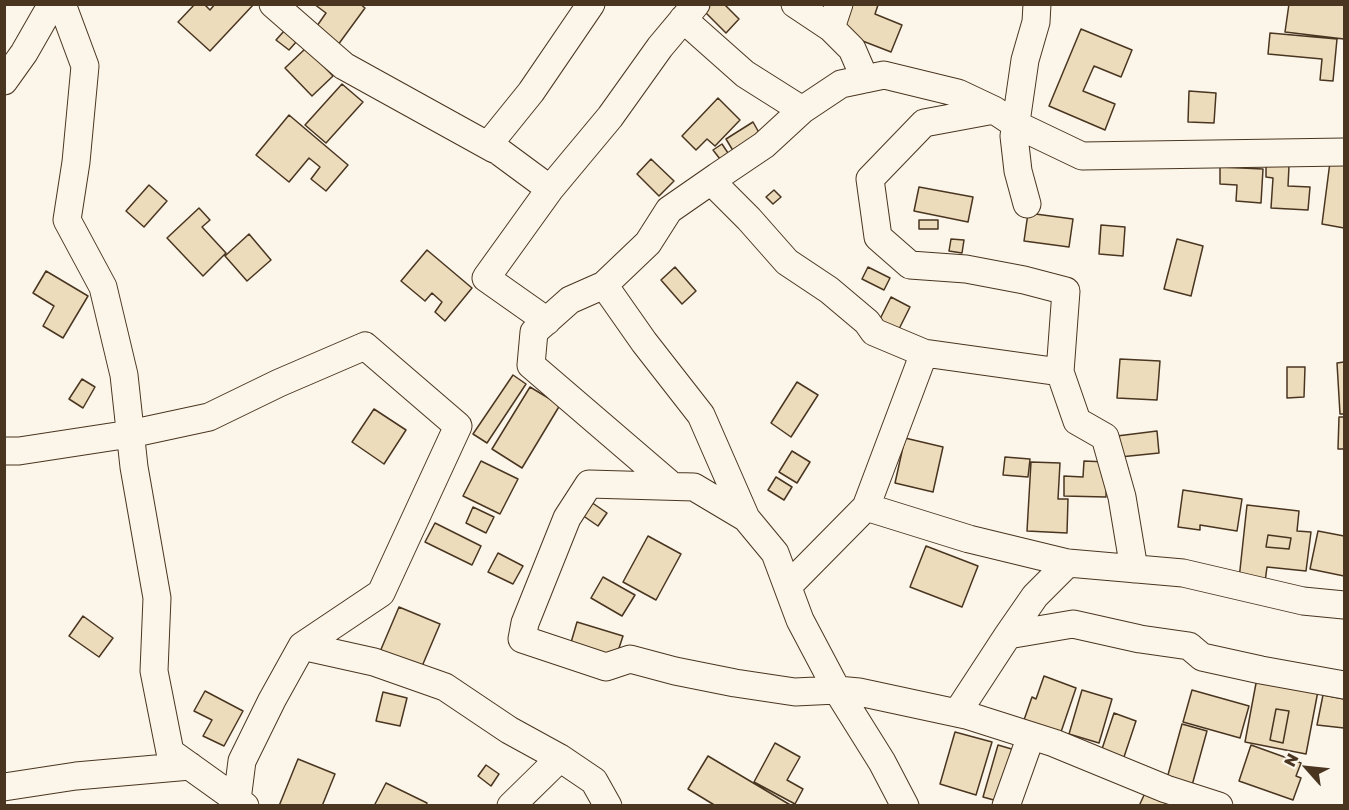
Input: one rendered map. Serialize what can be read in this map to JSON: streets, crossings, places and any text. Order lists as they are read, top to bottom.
{
  "north": "top left"
}
